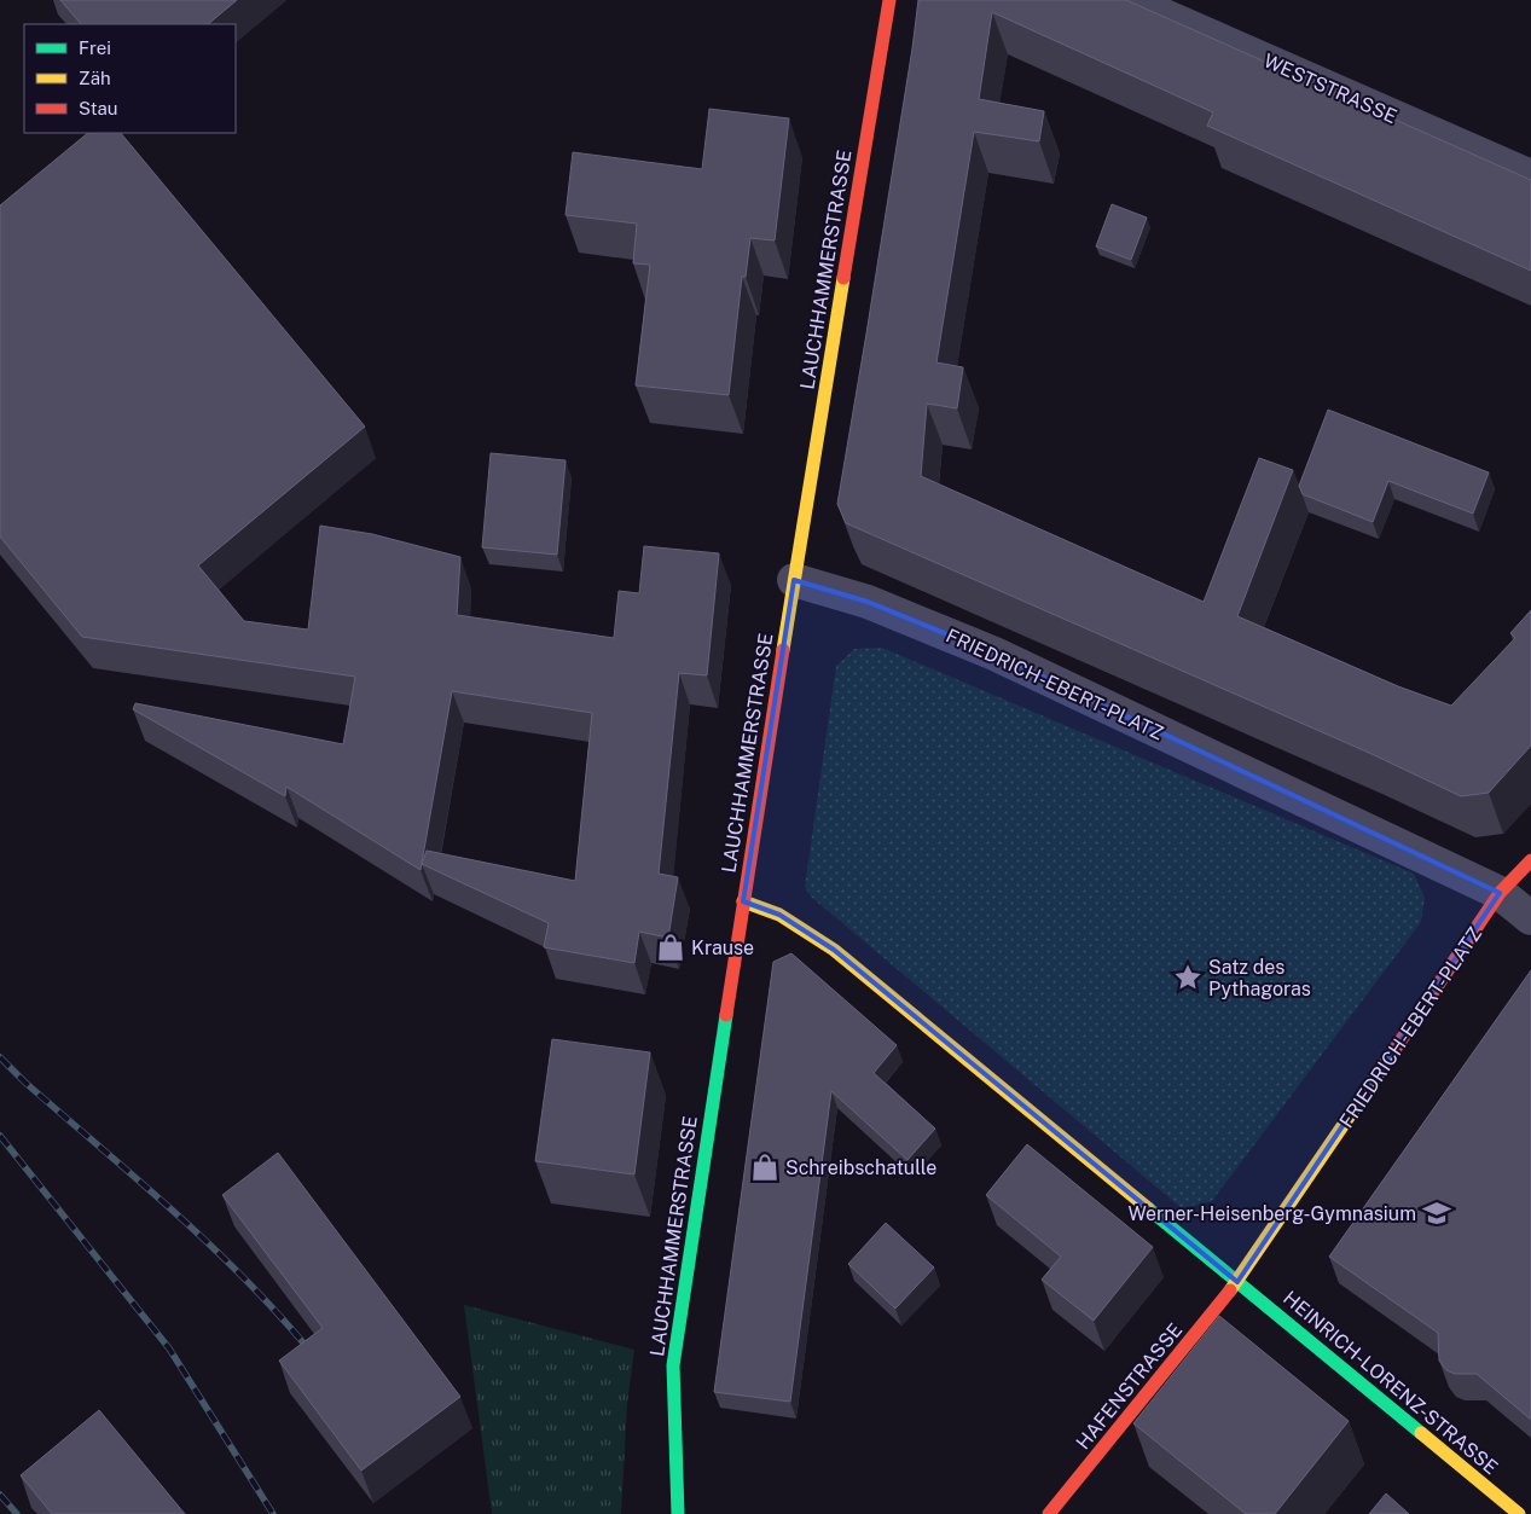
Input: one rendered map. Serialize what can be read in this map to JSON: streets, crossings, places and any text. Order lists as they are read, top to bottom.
{
  "streets": {
    "street": [
      "WESTSTRASSE",
      "LAUCHHAMMERSTRASSE",
      "FRIEDRICH-EBERT-PLATZ",
      "HEINRICH-LORENZ-STRASSE",
      "HAFENSTRASSE"
    ]
  },
  "crossings": [
    ["LAUCHHAMMERSTRASSE", "FRIEDRICH-EBERT-PLATZ"],
    ["FRIEDRICH-EBERT-PLATZ", "HEINRICH-LORENZ-STRASSE"],
    ["FRIEDRICH-EBERT-PLATZ", "HAFENSTRASSE"],
    ["HEINRICH-LORENZ-STRASSE", "HAFENSTRASSE"]
  ],
  "places": {
    "shop": ["Krause", "Schreibschatulle"],
    "place": ["Satz des Pythagoras"],
    "school or university": ["Werner-Heisenberg-Gymnasium"]
  },
  "legend": ["Frei", "Zäh", "Stau"]
}
